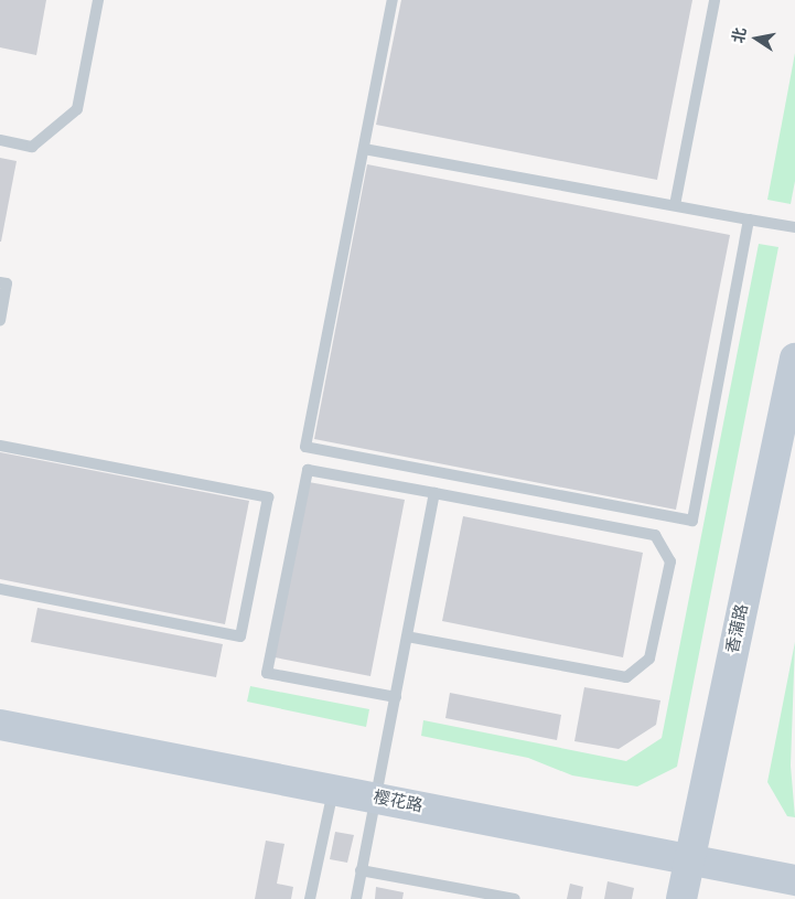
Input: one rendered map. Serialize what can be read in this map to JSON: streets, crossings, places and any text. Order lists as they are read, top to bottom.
{
  "streets": {
    "street": ["香蒲路", "樱花路"]
  },
  "crossings": [
    ["香蒲路", "樱花路"]
  ],
  "north": "left"
}
